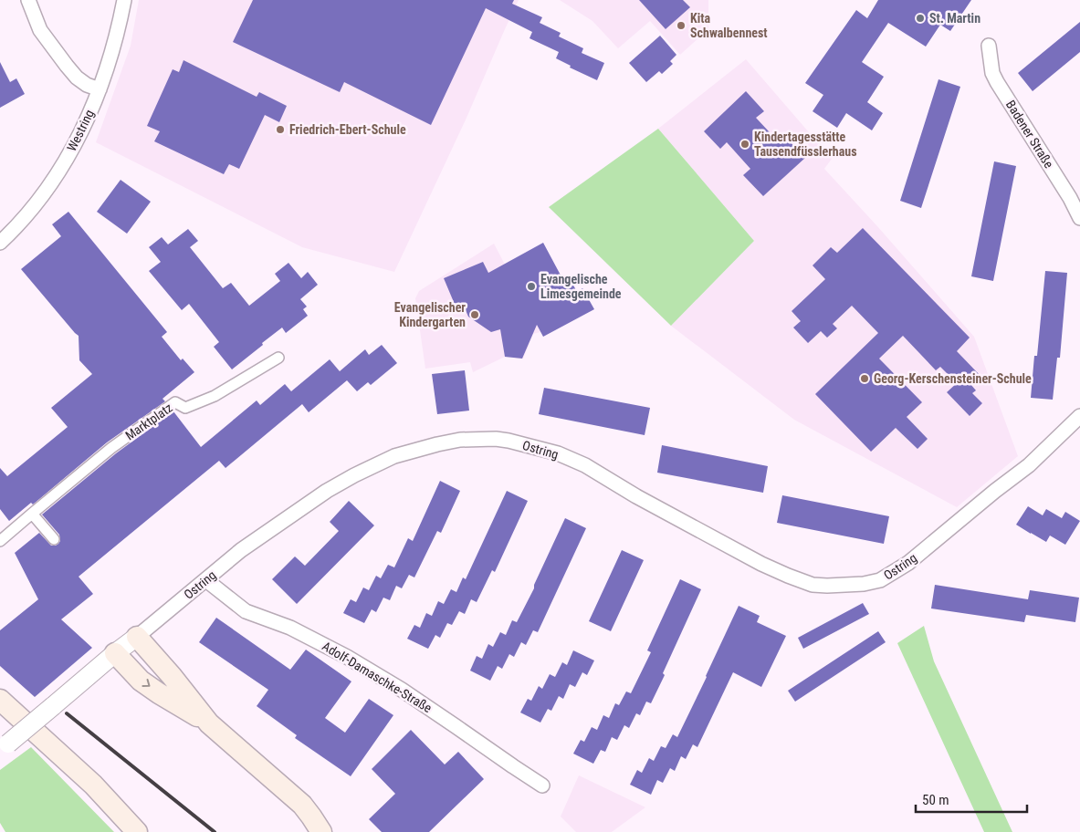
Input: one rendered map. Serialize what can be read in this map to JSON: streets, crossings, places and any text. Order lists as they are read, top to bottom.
{
  "streets": {
    "street": [
      "Westring",
      "Badener Straße",
      "Marktplatz",
      "Ostring",
      "Adolf-Damaschke-Straße"
    ]
  },
  "crossings": [
    ["Ostring", "Adolf-Damaschke-Straße"]
  ],
  "places": [
    "St. Martin",
    "Kita Schwalbennest",
    "Friedrich-Ebert-Schule",
    "Kindertagesstätte Tausendfüsslerhaus",
    "Evangelische Limesgemeinde",
    "Evangelischer Kindergarten",
    "Georg-Kerschensteiner-Schule"
  ],
  "scale_bar": "50 m"
}
